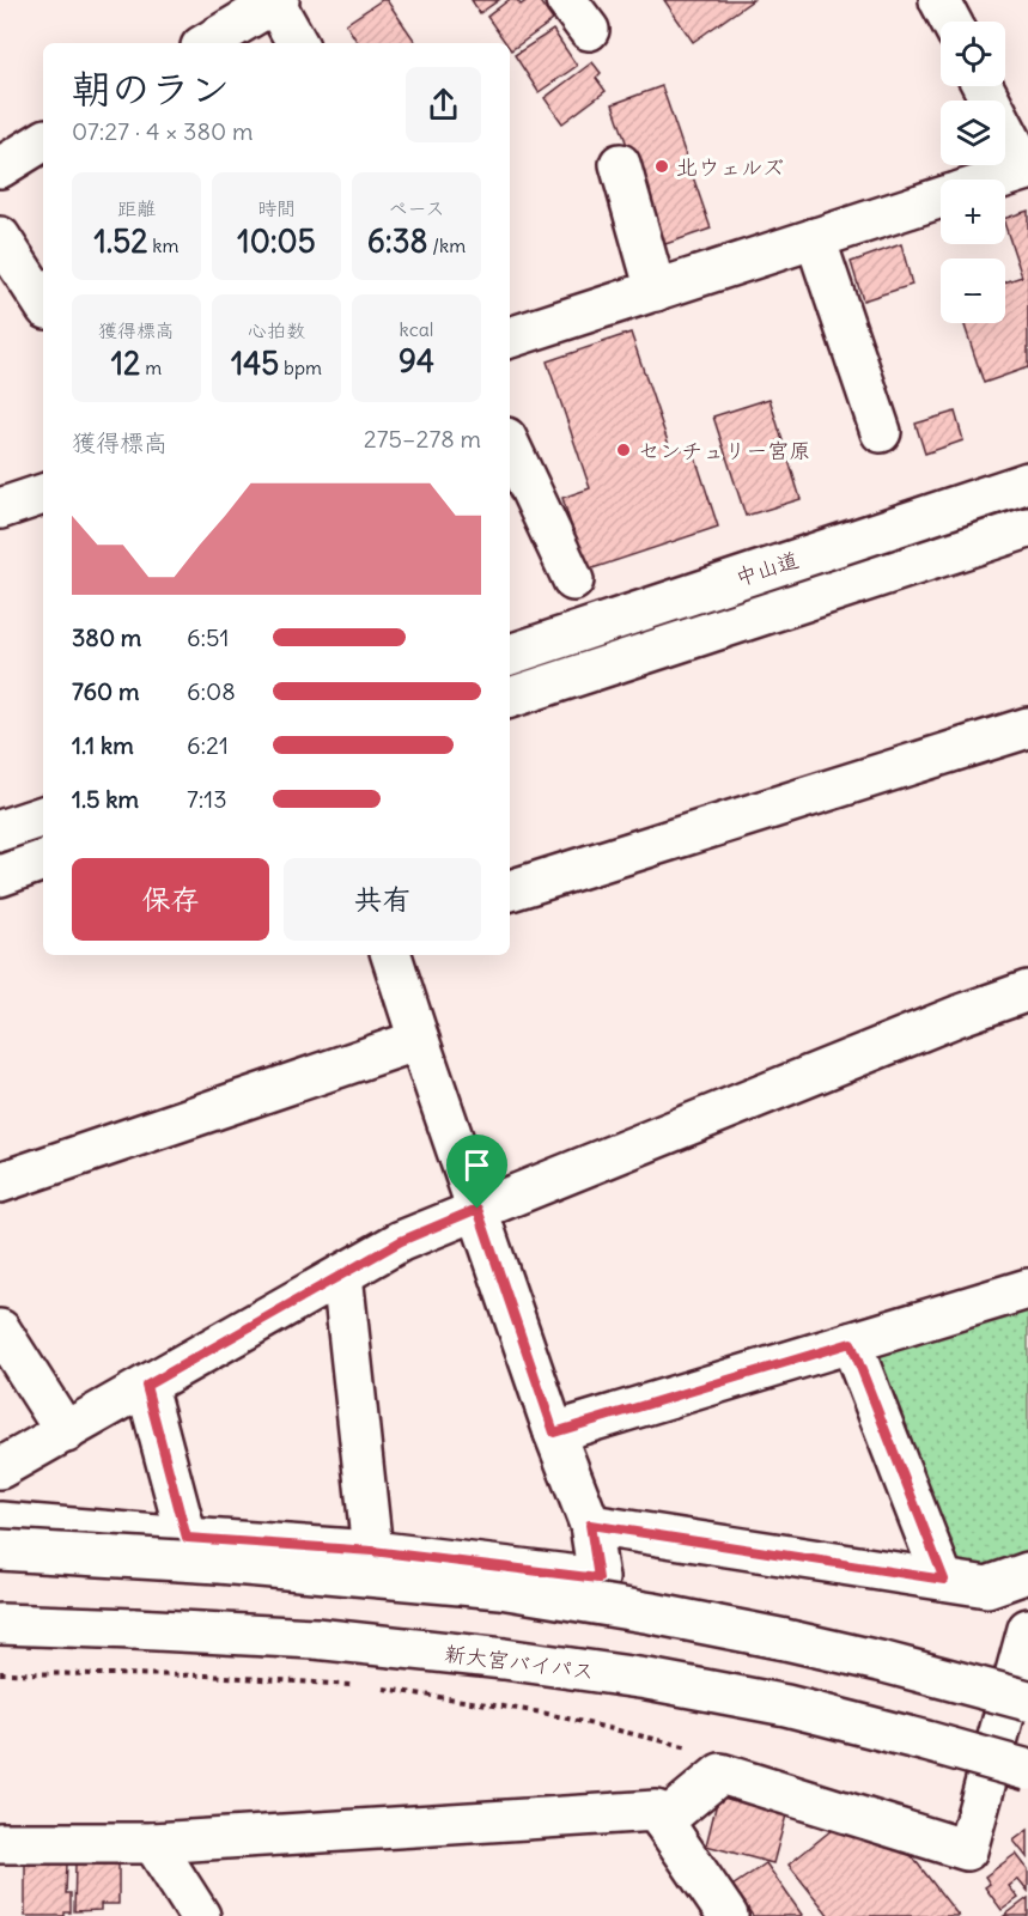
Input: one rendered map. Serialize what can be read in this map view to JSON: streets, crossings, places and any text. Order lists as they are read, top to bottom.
{
  "streets": {
    "main road": ["中山道", "新大宮バイパス"]
  },
  "places": ["北ウェルズ", "センチュリー宮原"],
  "page": {
    "map_buttons": ["+", "−"],
    "heading": ["朝のラン", "07:27 · 4 × 380 m"],
    "stats": [
      ["距離", "1.52 km"],
      ["時間", "10:05"],
      ["ペース", "6:38 /km"],
      ["獲得標高", "12 m"],
      ["心拍数", "145 bpm"],
      ["kcal", "94"]
    ],
    "chart": ["獲得標高", "275–278 m"],
    "list": [
      {
        "name": "380 m",
        "note": "6:51"
      },
      {
        "name": "760 m",
        "note": "6:08"
      },
      {
        "name": "1.1 km",
        "note": "6:21"
      },
      {
        "name": "1.5 km",
        "note": "7:13"
      }
    ],
    "buttons": ["保存", "共有"]
  }
}
